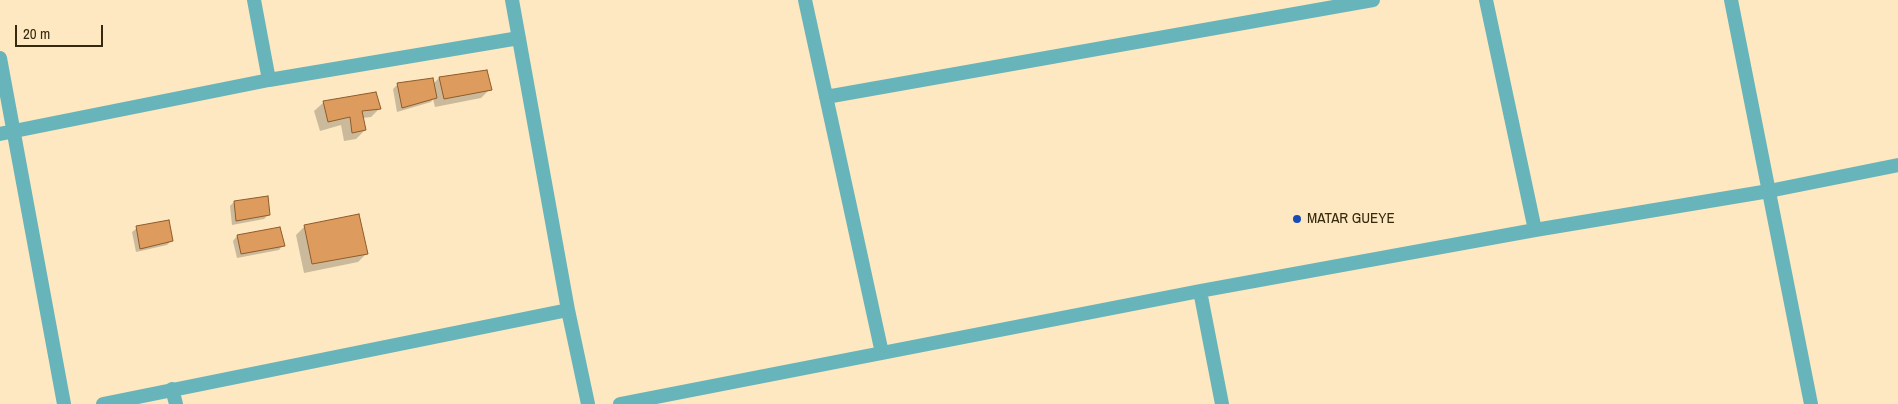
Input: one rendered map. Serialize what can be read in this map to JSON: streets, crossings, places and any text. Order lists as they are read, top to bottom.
{
  "places": ["MATAR GUEYE"],
  "scale_bar": "20 m"
}
